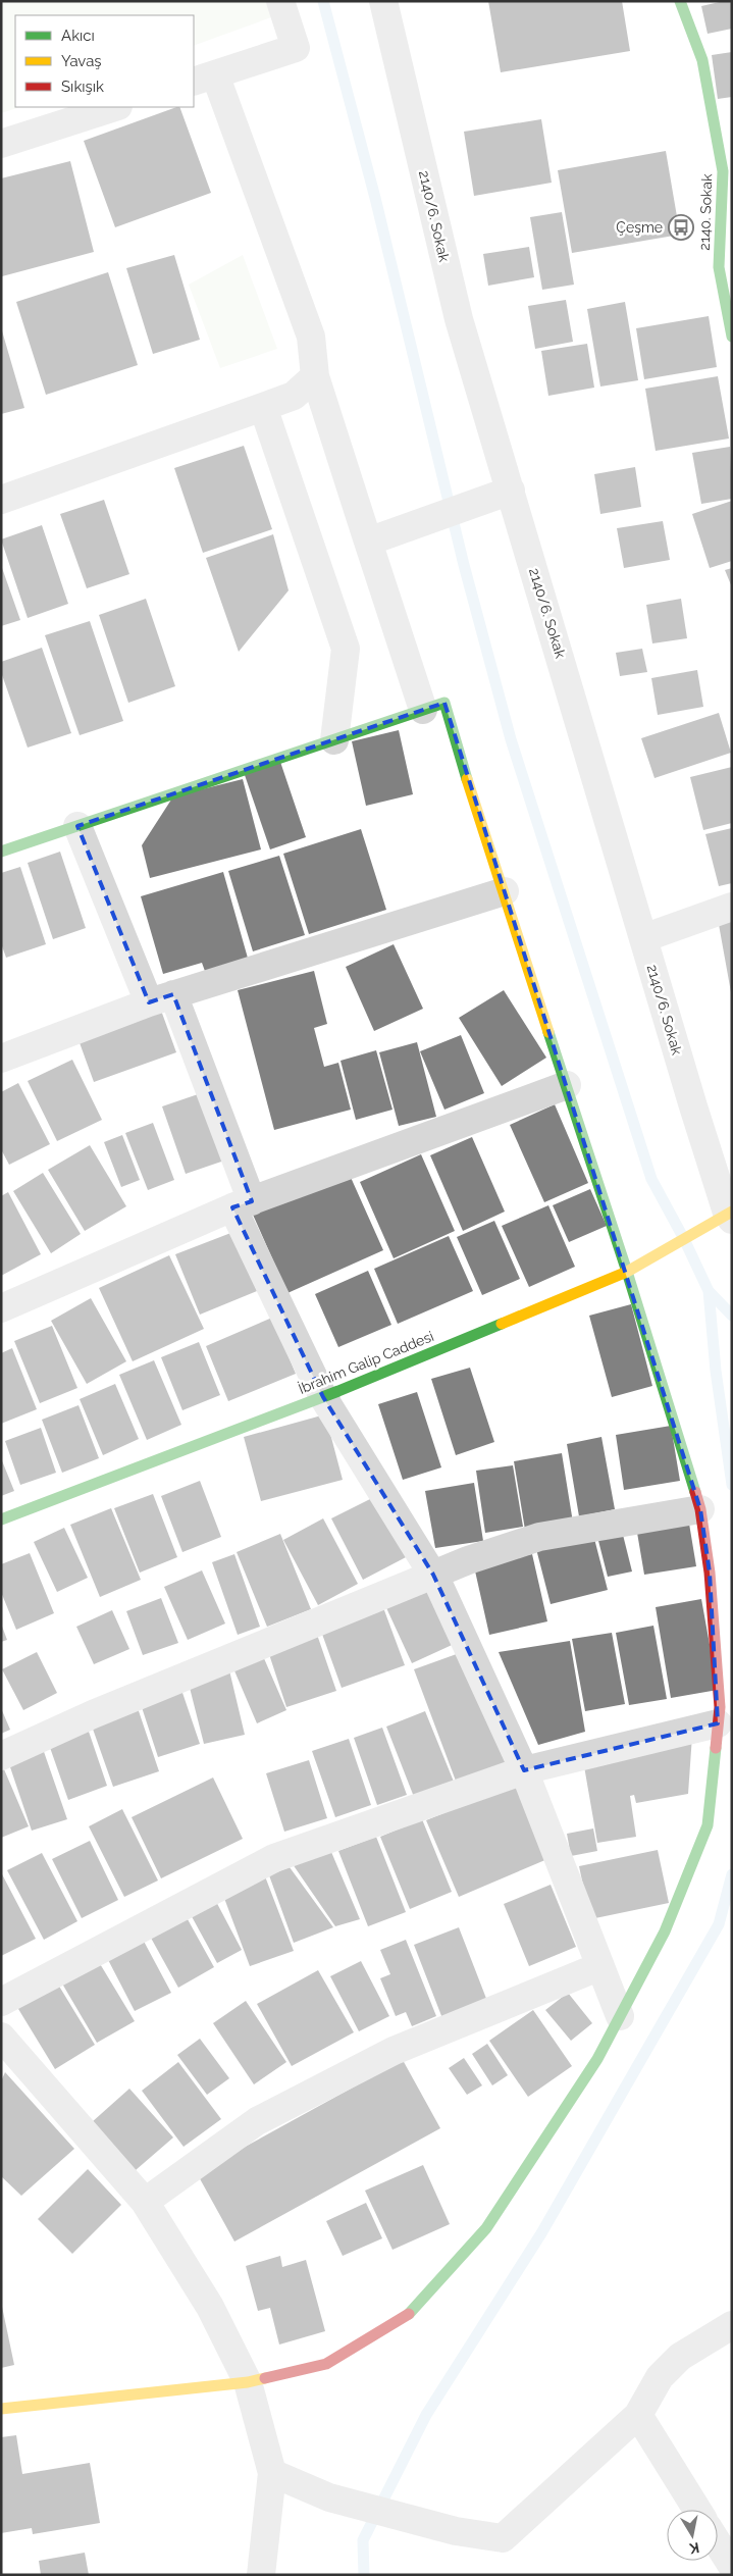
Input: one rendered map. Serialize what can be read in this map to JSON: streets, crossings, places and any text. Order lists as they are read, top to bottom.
{
  "streets": {
    "street": ["2140. Sokak", "2140/6. Sokak", "İbrahim Galip Caddesi"]
  },
  "crossings": [
    ["2140/6. Sokak", "İbrahim Galip Caddesi"]
  ],
  "places": {
    "bus stop": ["Çeşme"]
  },
  "legend": ["Akıcı", "Yavaş", "Sıkışık"],
  "north": "bottom"
}
